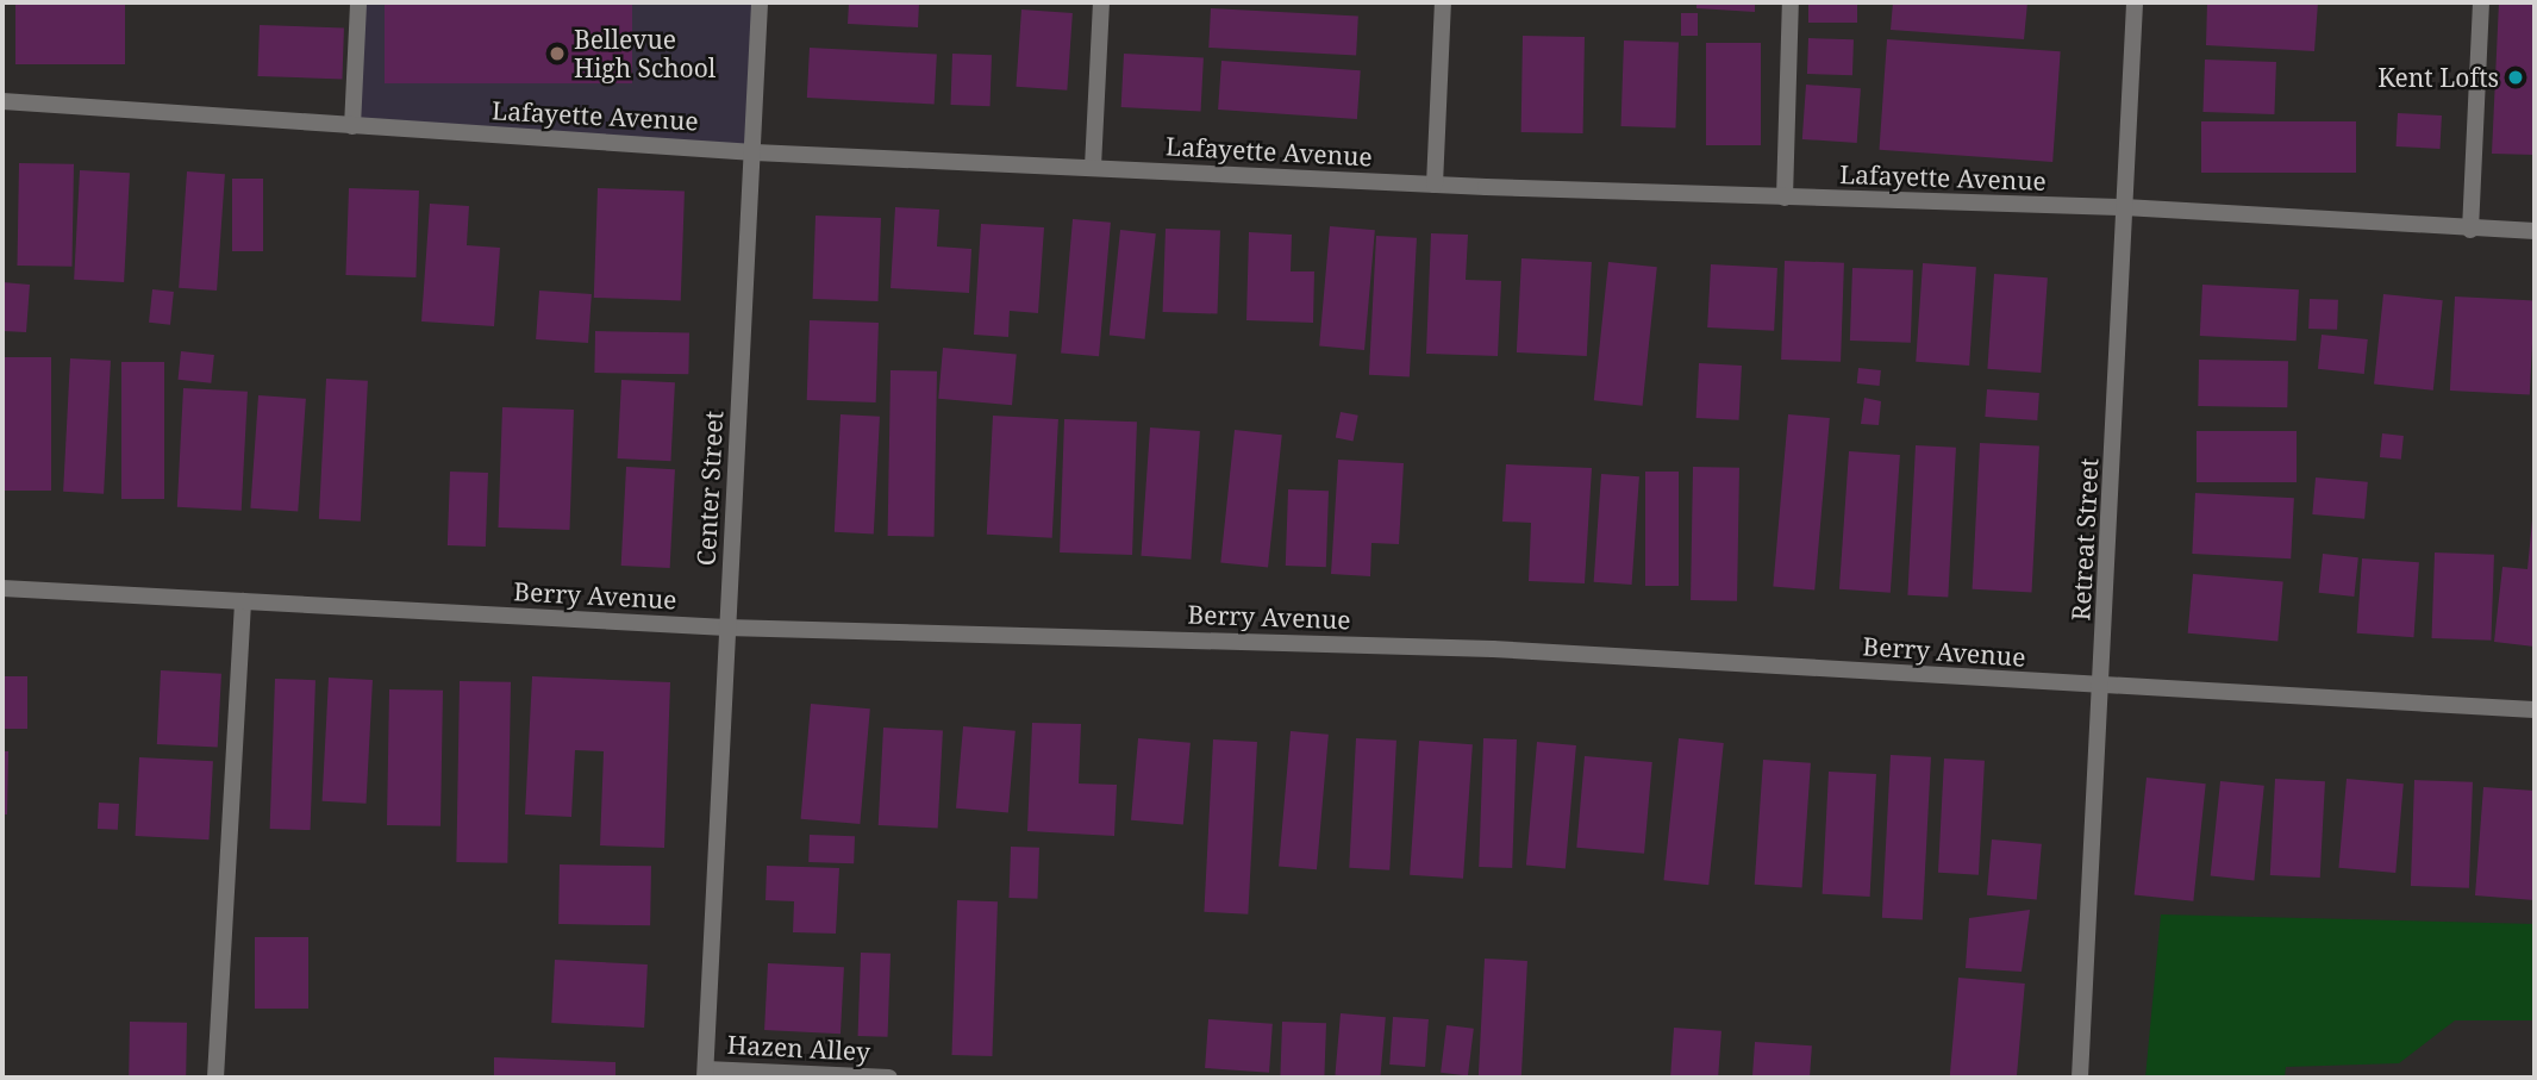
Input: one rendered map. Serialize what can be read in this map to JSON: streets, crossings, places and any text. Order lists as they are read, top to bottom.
{
  "streets": {
    "street": [
      "Lafayette Avenue",
      "Center Street",
      "Retreat Street",
      "Berry Avenue",
      "Hazen Alley"
    ]
  },
  "crossings": [
    ["Lafayette Avenue", "Center Street"],
    ["Lafayette Avenue", "Retreat Street"],
    ["Center Street", "Berry Avenue"],
    ["Center Street", "Hazen Alley"],
    ["Retreat Street", "Berry Avenue"]
  ],
  "places": ["Bellevue High School", "Kent Lofts"]
}
